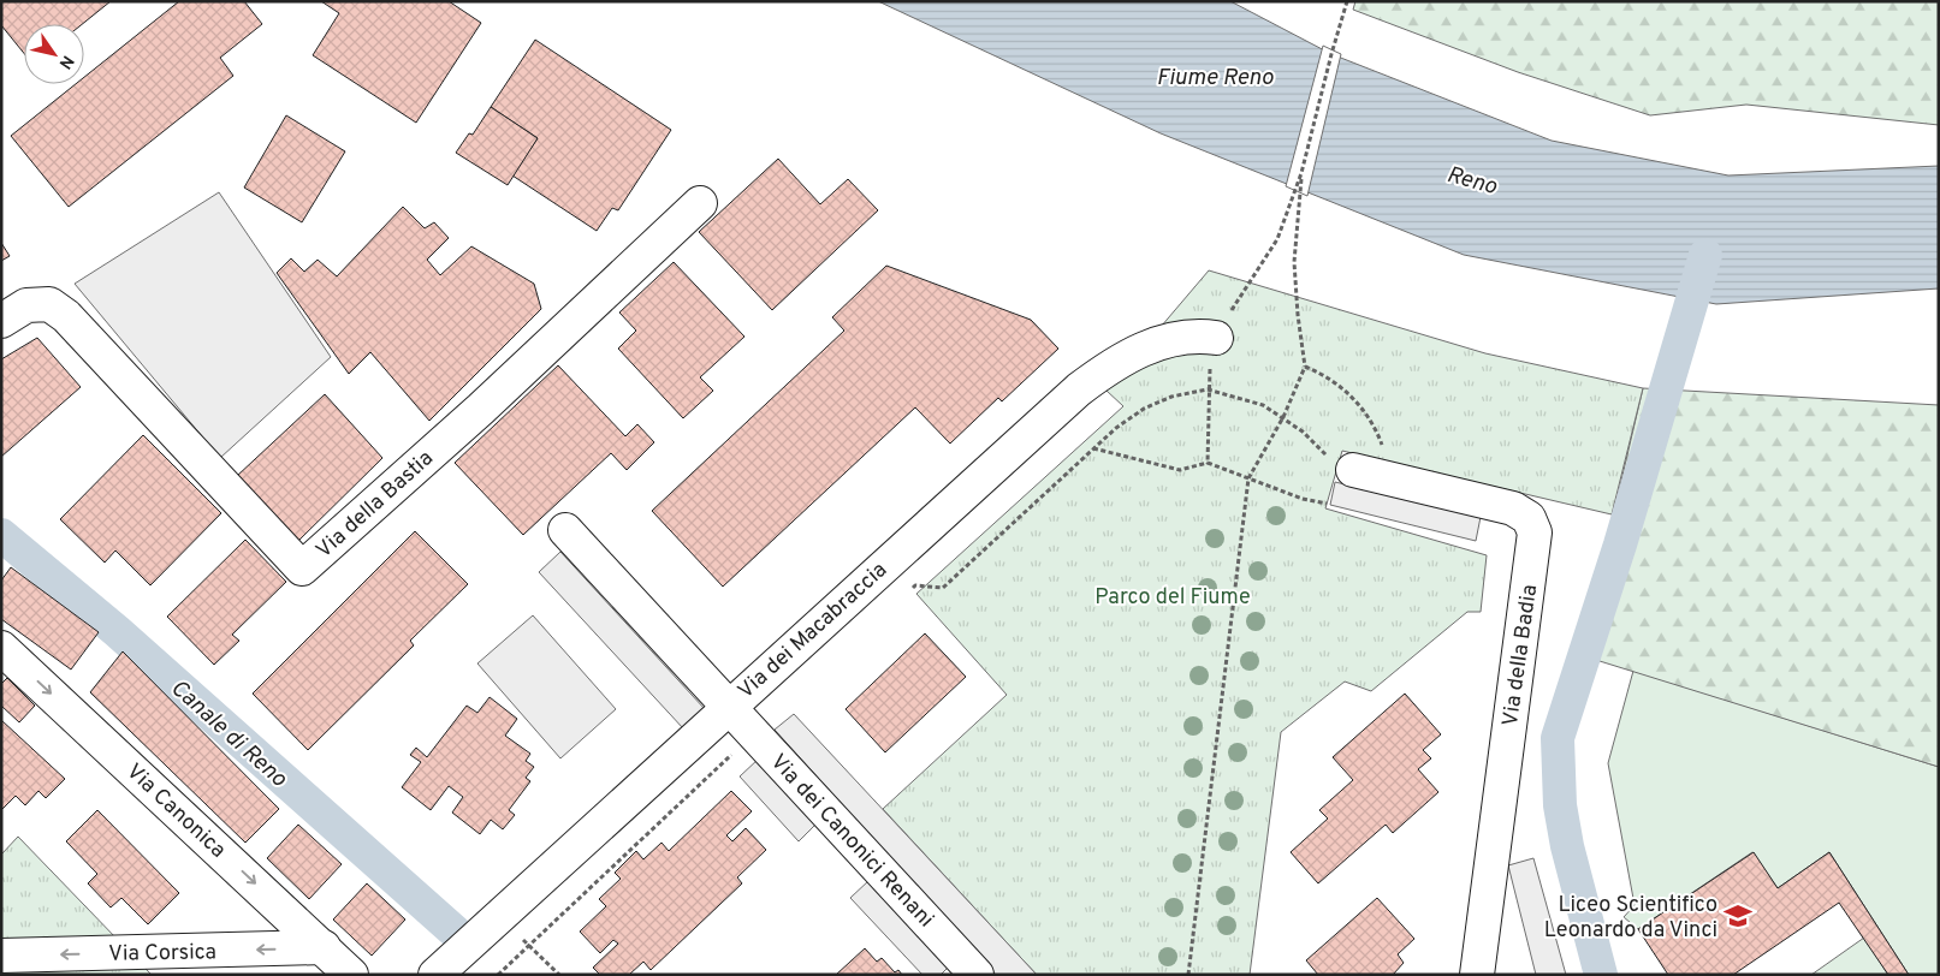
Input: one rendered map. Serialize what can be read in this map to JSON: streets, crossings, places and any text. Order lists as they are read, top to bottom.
{
  "streets": {
    "street": [
      "Via della Bastia",
      "Via dei Macabraccia",
      "Via della Badia",
      "Via Canonica",
      "Via dei Canonici Renani",
      "Via Corsica"
    ]
  },
  "crossings": [
    ["Via dei Macabraccia", "Via dei Canonici Renani"],
    ["Via Canonica", "Via Corsica"]
  ],
  "one_way": ["Via Canonica", "Via Corsica"],
  "water": ["Fiume Reno", "Reno", "Canale di Reno"],
  "parks": ["Parco del Fiume"],
  "places": {
    "school or university": ["Liceo Scientifico Leonardo da Vinci"]
  },
  "north": "bottom right"
}
